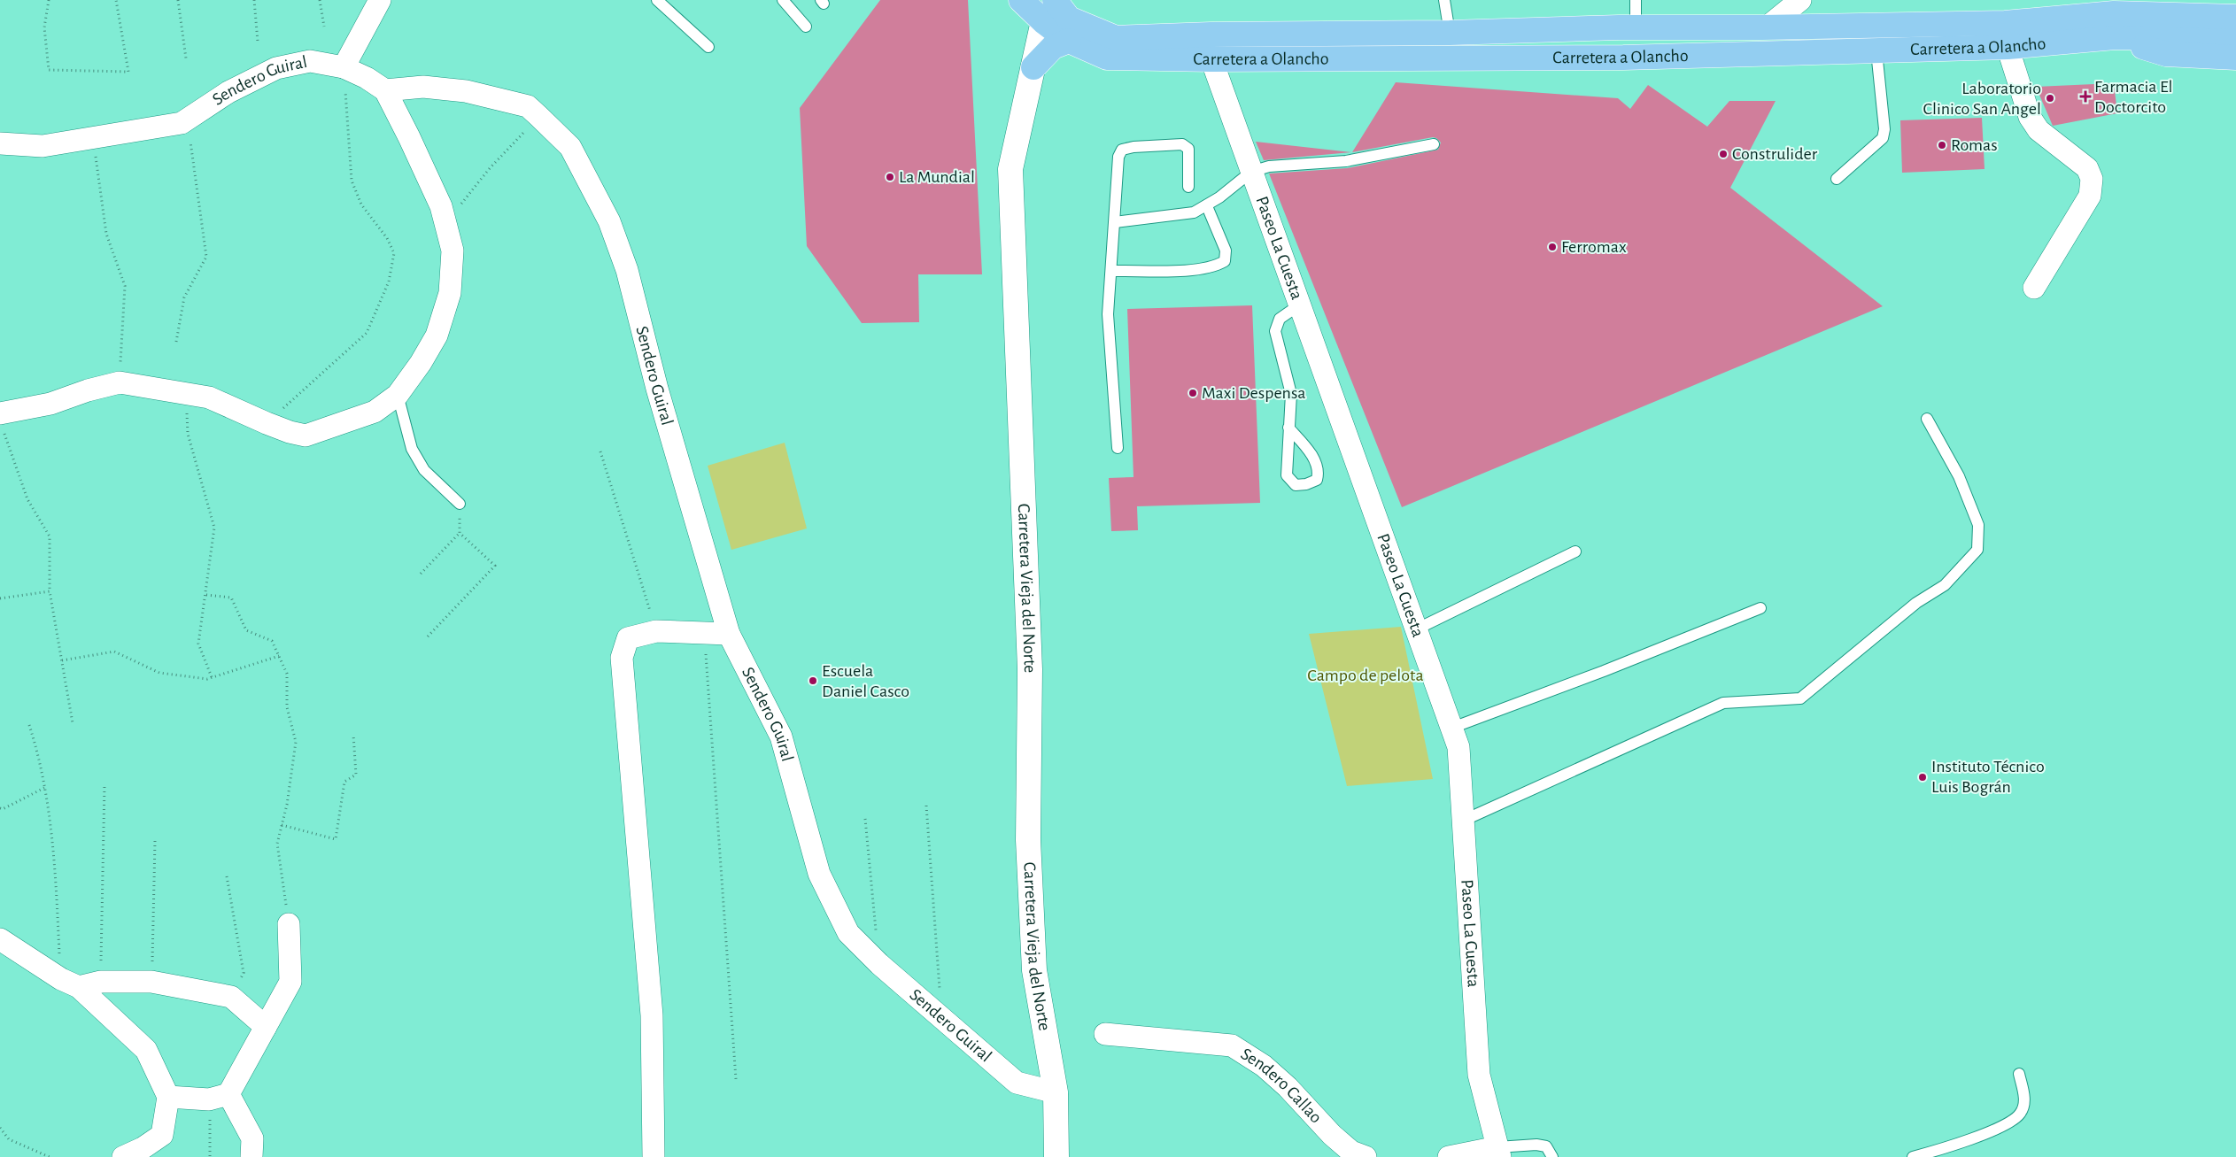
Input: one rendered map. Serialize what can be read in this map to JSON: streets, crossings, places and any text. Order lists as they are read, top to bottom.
{
  "streets": {
    "main road": ["Carretera a Olancho"],
    "street": [
      "Sendero Guiral",
      "Paseo La Cuesta",
      "Carretera Vieja del Norte",
      "Sendero Callao"
    ]
  },
  "crossings": [
    ["Carretera a Olancho", "Paseo La Cuesta"],
    ["Carretera a Olancho", "Carretera Vieja del Norte"],
    ["Sendero Guiral", "Carretera Vieja del Norte"]
  ],
  "parks": ["Campo de pelota"],
  "places": {
    "health": ["Farmacia El Doctorcito"],
    "other": [
      "Laboratorio Clinico San Angel",
      "Romas",
      "Construlider",
      "La Mundial",
      "Ferromax",
      "Maxi Despensa",
      "Escuela Daniel Casco",
      "Instituto Técnico Luis Bográn"
    ]
  }
}
